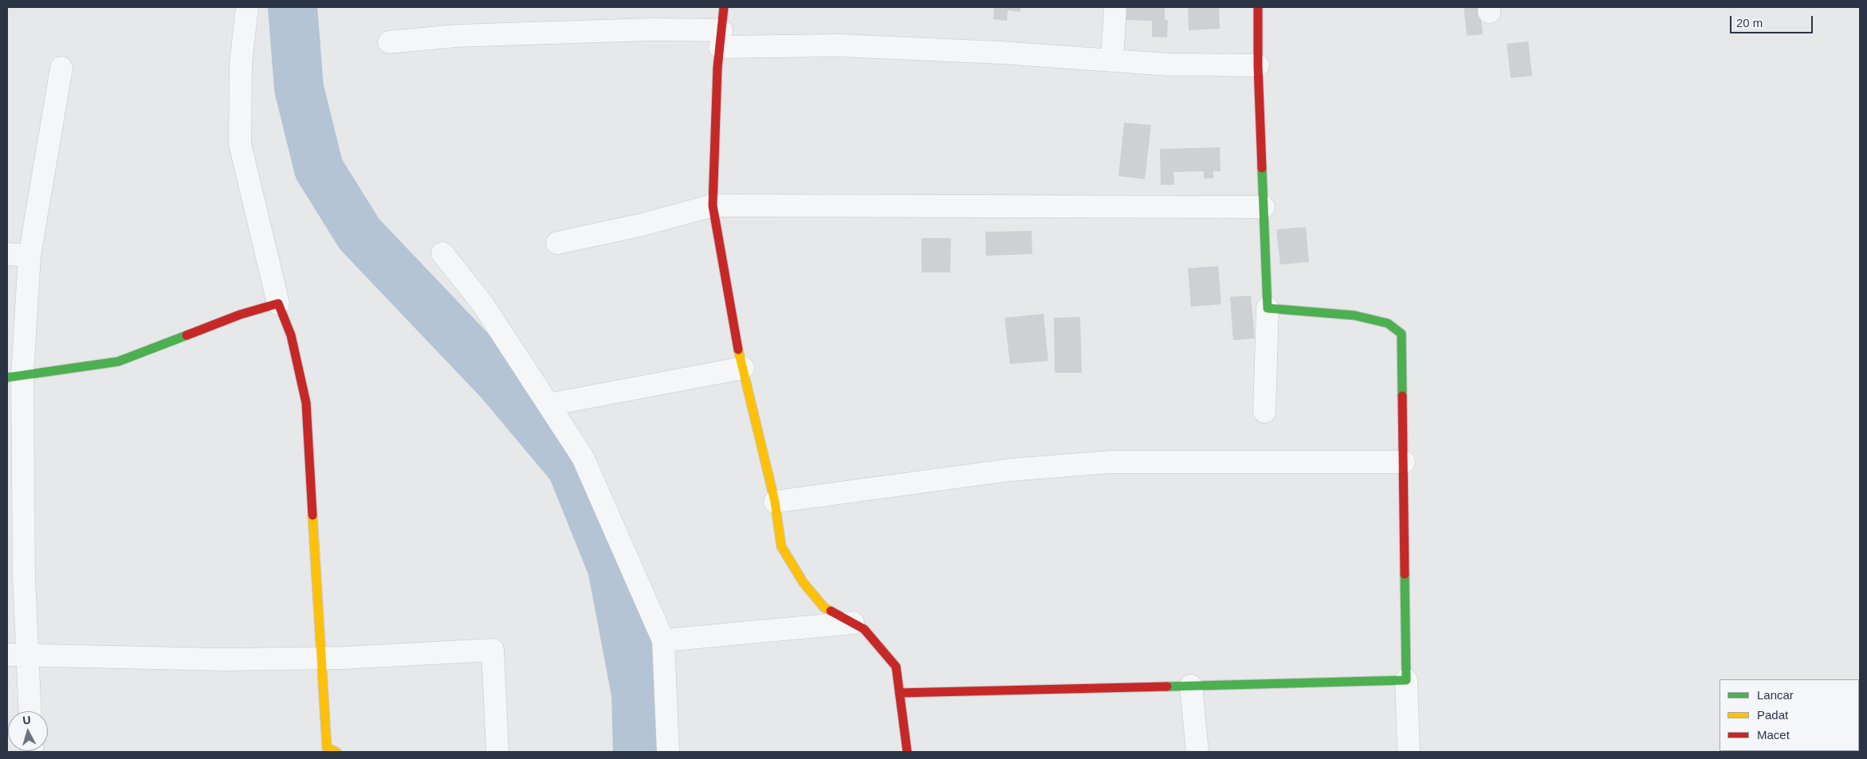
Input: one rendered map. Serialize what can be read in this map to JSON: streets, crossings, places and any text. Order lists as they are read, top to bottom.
{
  "legend": ["Lancar", "Padat", "Macet"],
  "scale_bar": "20 m",
  "north": "top"
}
